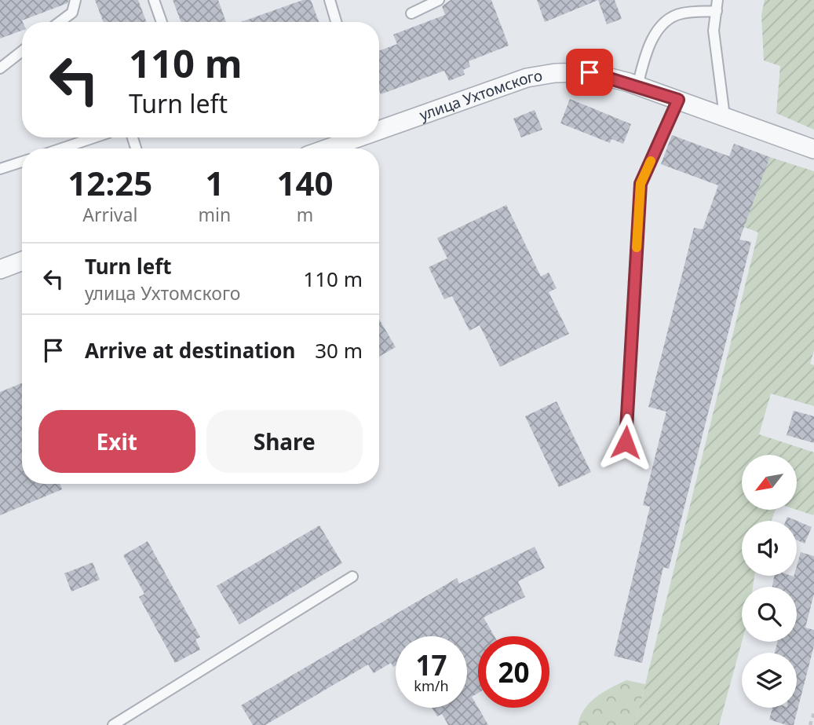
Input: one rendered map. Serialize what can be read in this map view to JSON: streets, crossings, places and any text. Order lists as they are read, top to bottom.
{
  "streets": {
    "street": ["улица Ухтомского"]
  },
  "north": "bottom left",
  "page": {
    "turn": ["110 m", "Turn left"],
    "eta": [
      "12:25",
      "Arrival",
      "1",
      "min",
      "140",
      "m"
    ],
    "list": [
      {
        "name": "Turn left",
        "note": "улица Ухтомского",
        "value": "110 m"
      },
      {
        "name": "Arrive at destination",
        "value": "30 m"
      }
    ],
    "buttons": ["Exit", "Share"],
    "speed": "17 km/h",
    "limit": "20"
  }
}
